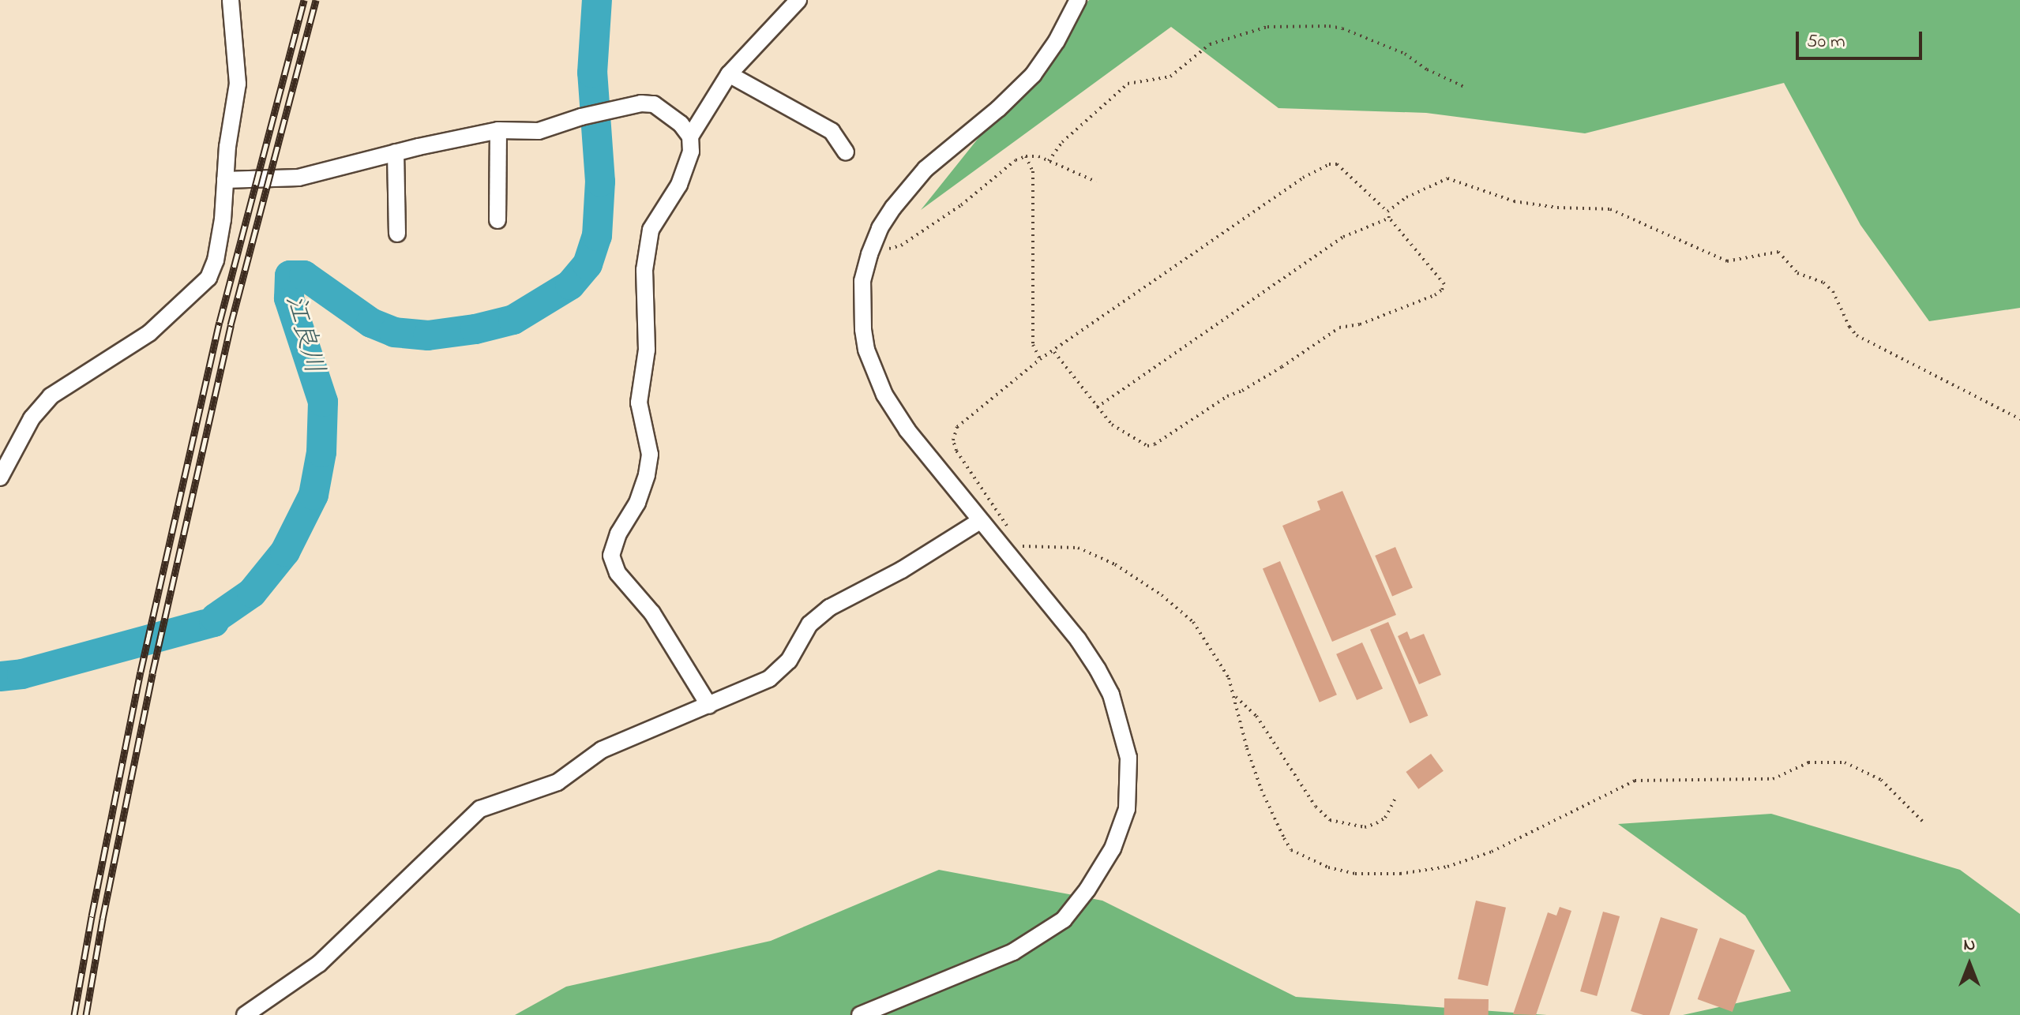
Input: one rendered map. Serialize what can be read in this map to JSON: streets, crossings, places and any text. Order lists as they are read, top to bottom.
{
  "water": ["江良川"],
  "scale_bar": "50 m",
  "north": "top"
}
